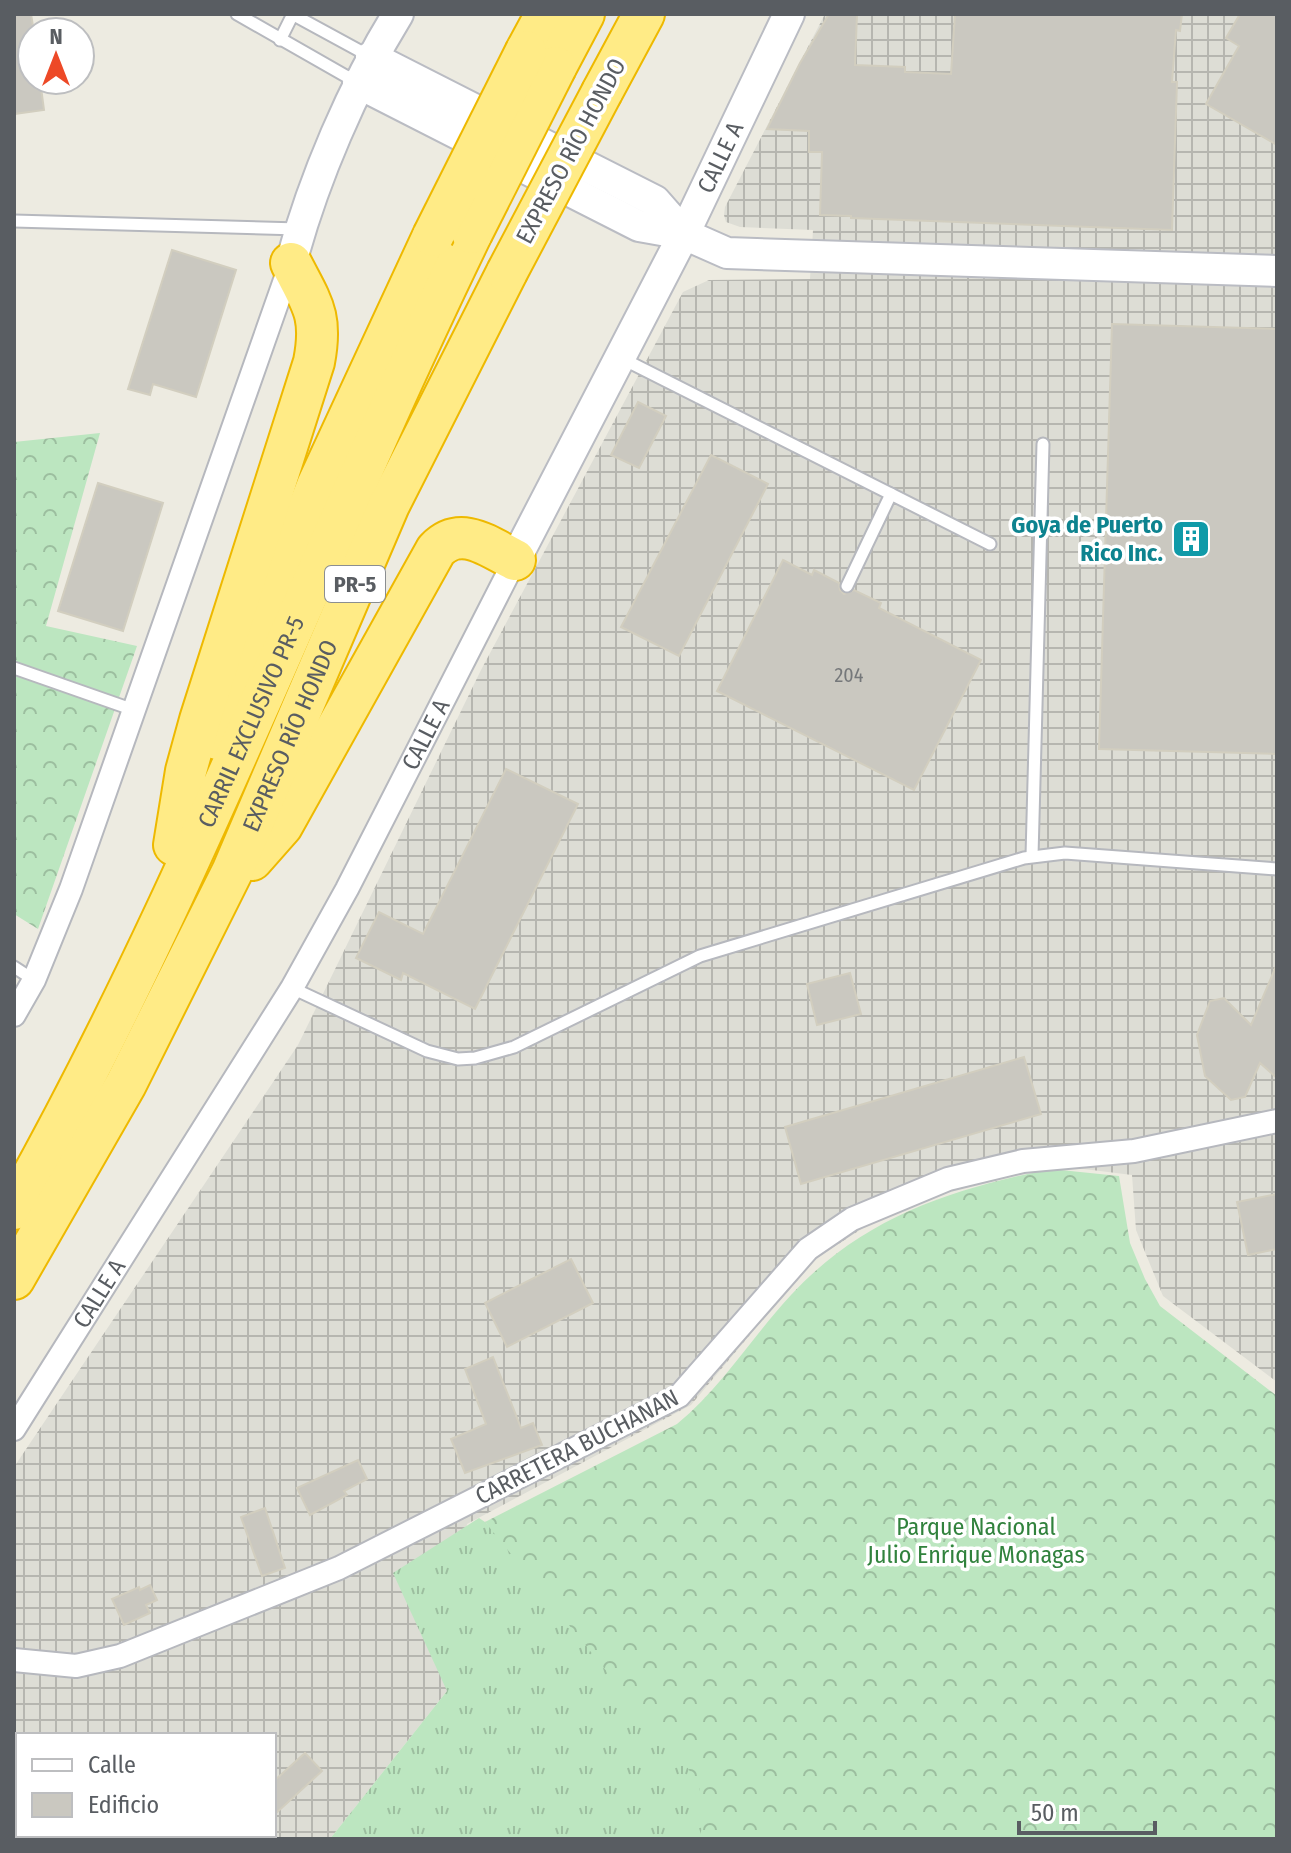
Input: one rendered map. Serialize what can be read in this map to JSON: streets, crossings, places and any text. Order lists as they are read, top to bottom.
{
  "streets": {
    "highway": ["EXPRESO RÍO HONDO", "PR-5", "CARRIL EXCLUSIVO PR-5"],
    "street": ["CALLE A", "CARRETERA BUCHANAN"]
  },
  "parks": ["Parque Nacional Julio Enrique Monagas"],
  "places": {
    "building": ["Goya de Puerto Rico Inc."]
  },
  "house_numbers": ["204"],
  "legend": ["Calle", "Edificio"],
  "scale_bar": "50 m",
  "north": "top"
}
